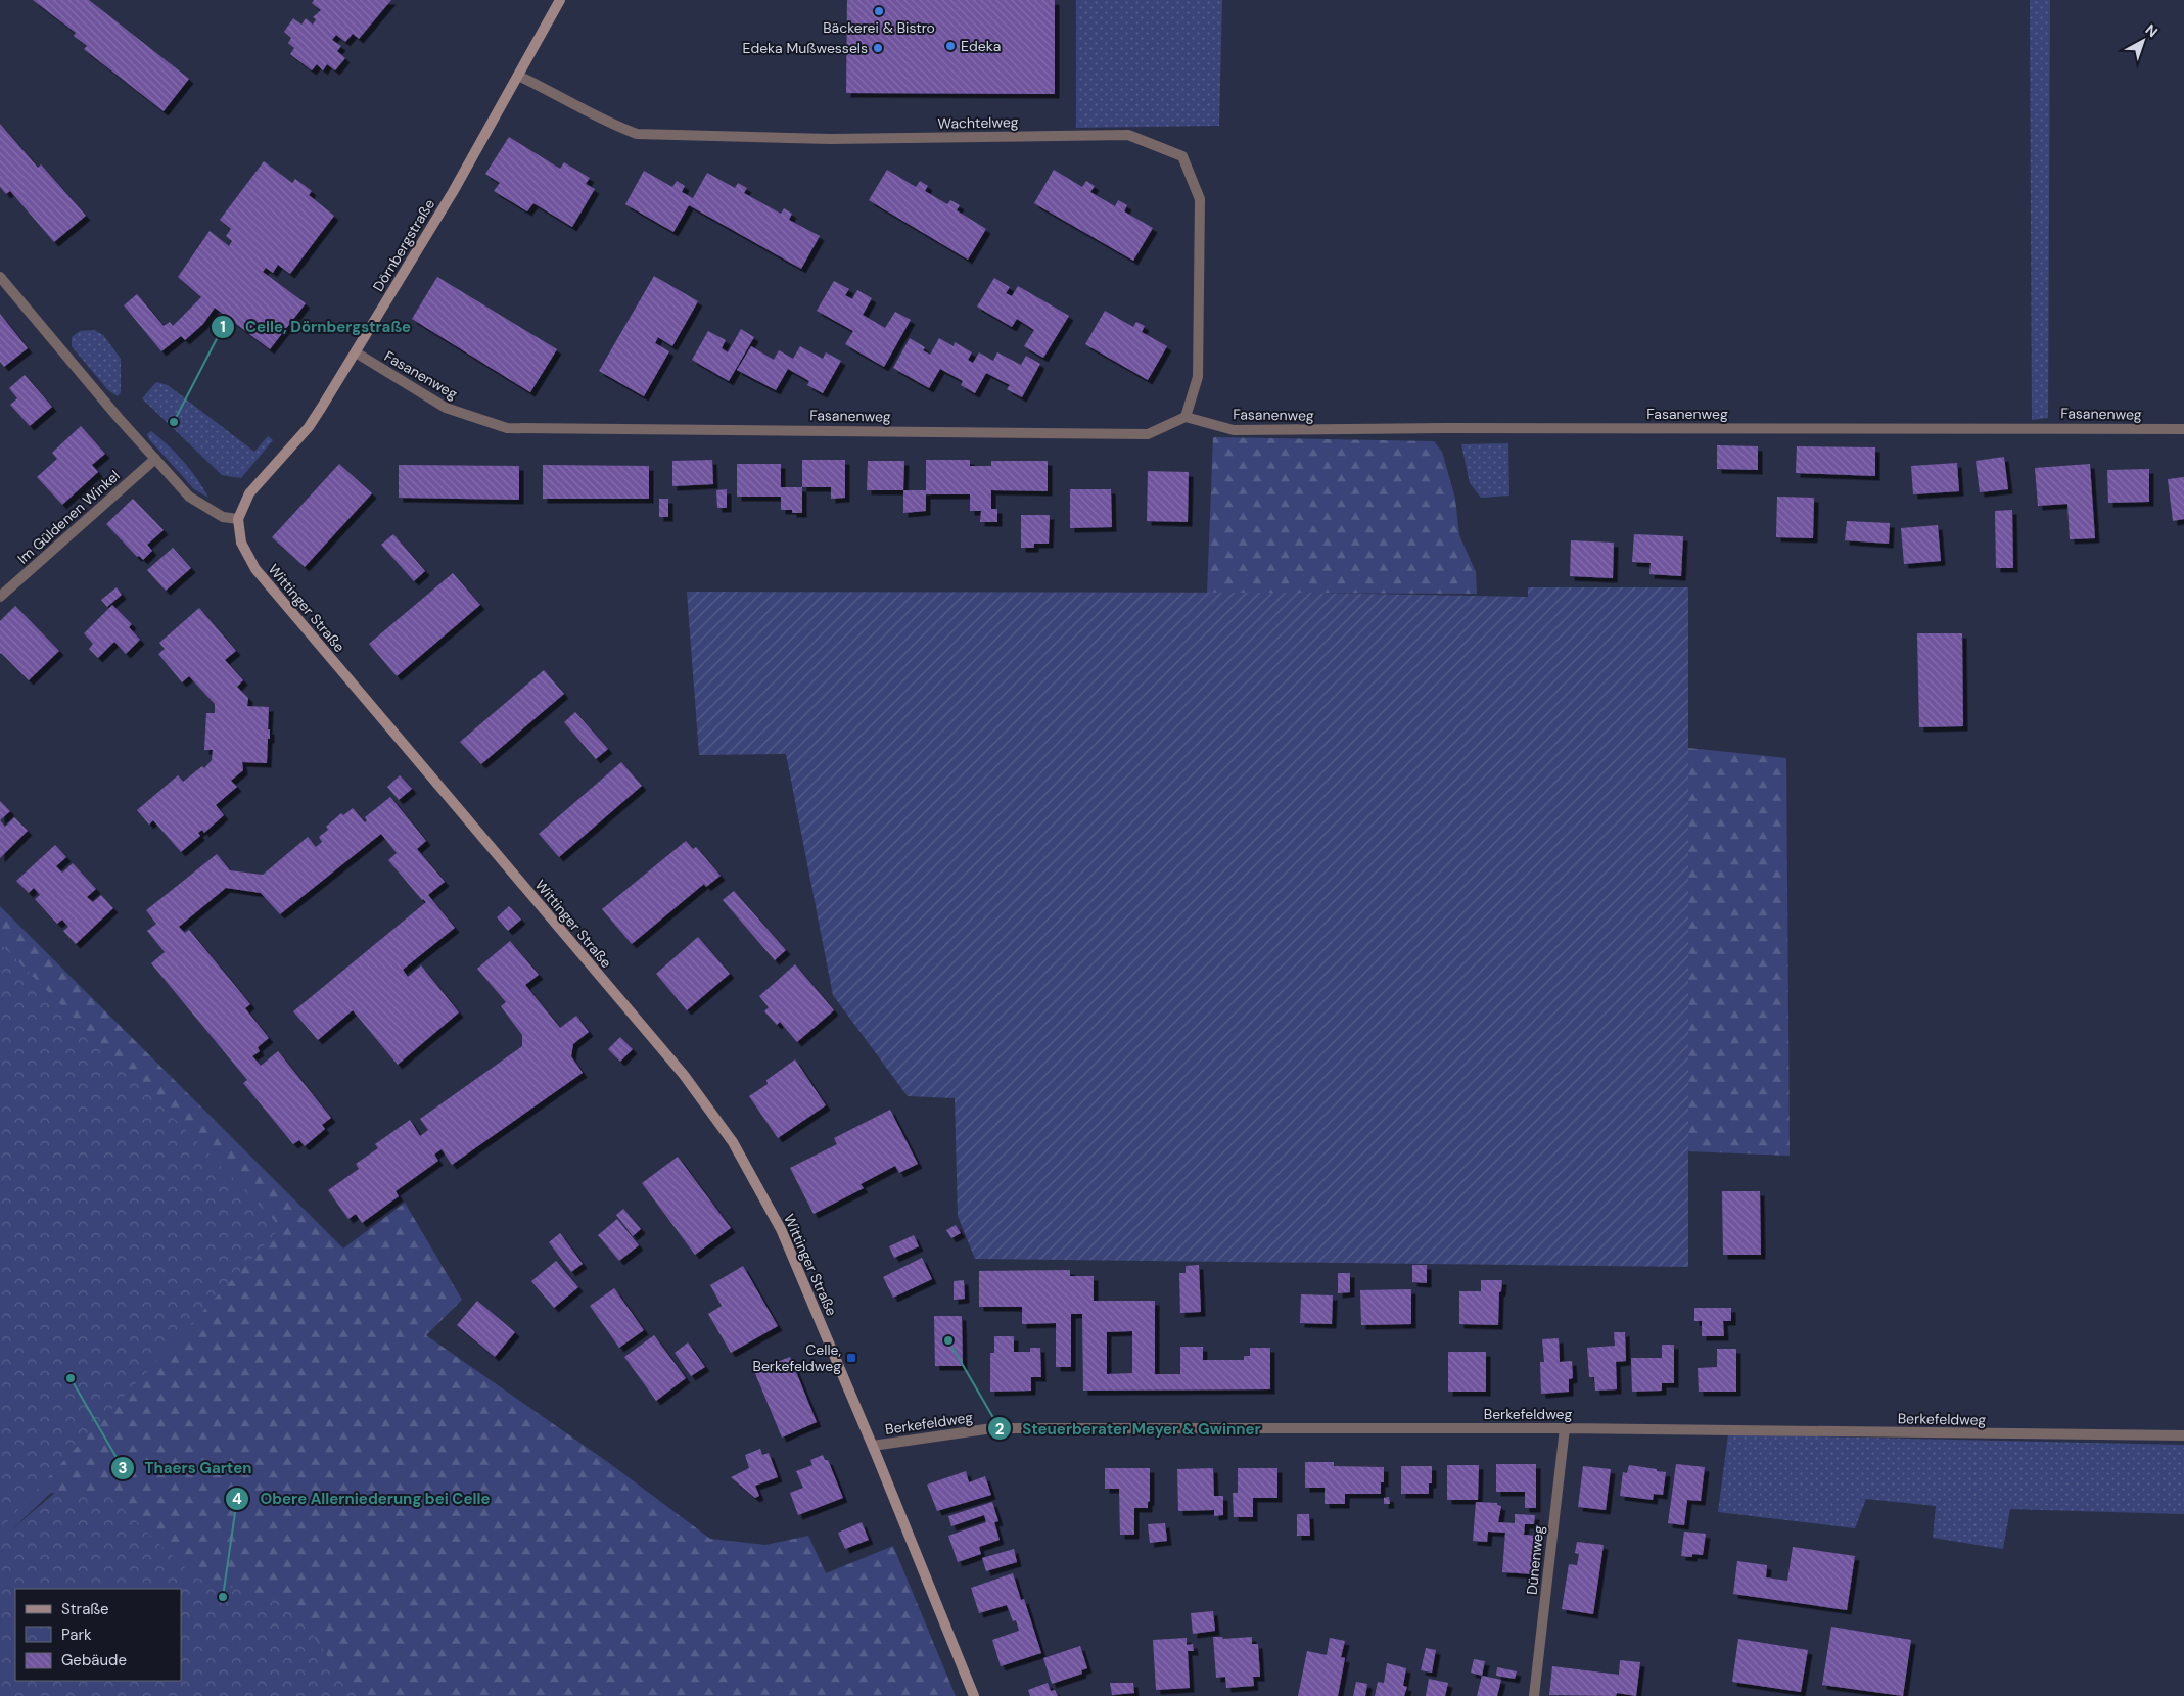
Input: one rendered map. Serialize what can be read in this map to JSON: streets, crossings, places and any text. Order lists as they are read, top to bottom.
{
  "streets": {
    "main road": ["Dörnbergstraße", "Wittinger Straße"],
    "street": [
      "Wachtelweg",
      "Fasanenweg",
      "Im Güldenen Winkel",
      "Berkefeldweg",
      "Dünenweg"
    ]
  },
  "crossings": [
    ["Wachtelweg", "Dörnbergstraße"],
    ["Wachtelweg", "Fasanenweg"],
    ["Dörnbergstraße", "Fasanenweg"],
    ["Dörnbergstraße", "Wittinger Straße"],
    ["Wittinger Straße", "Berkefeldweg"],
    ["Berkefeldweg", "Dünenweg"]
  ],
  "places": {
    "other": [
      "Bäckerei & Bistro",
      "Edeka",
      "Edeka Mußwessels",
      "Celle, Dörnbergstraße",
      "Steuerberater Meyer & Gwinner",
      "Thaers Garten",
      "Obere Allerniederung bei Celle"
    ],
    "transit": ["Celle, Berkefeldweg"]
  },
  "legend": ["Straße", "Park", "Gebäude"],
  "north": "top right"
}
